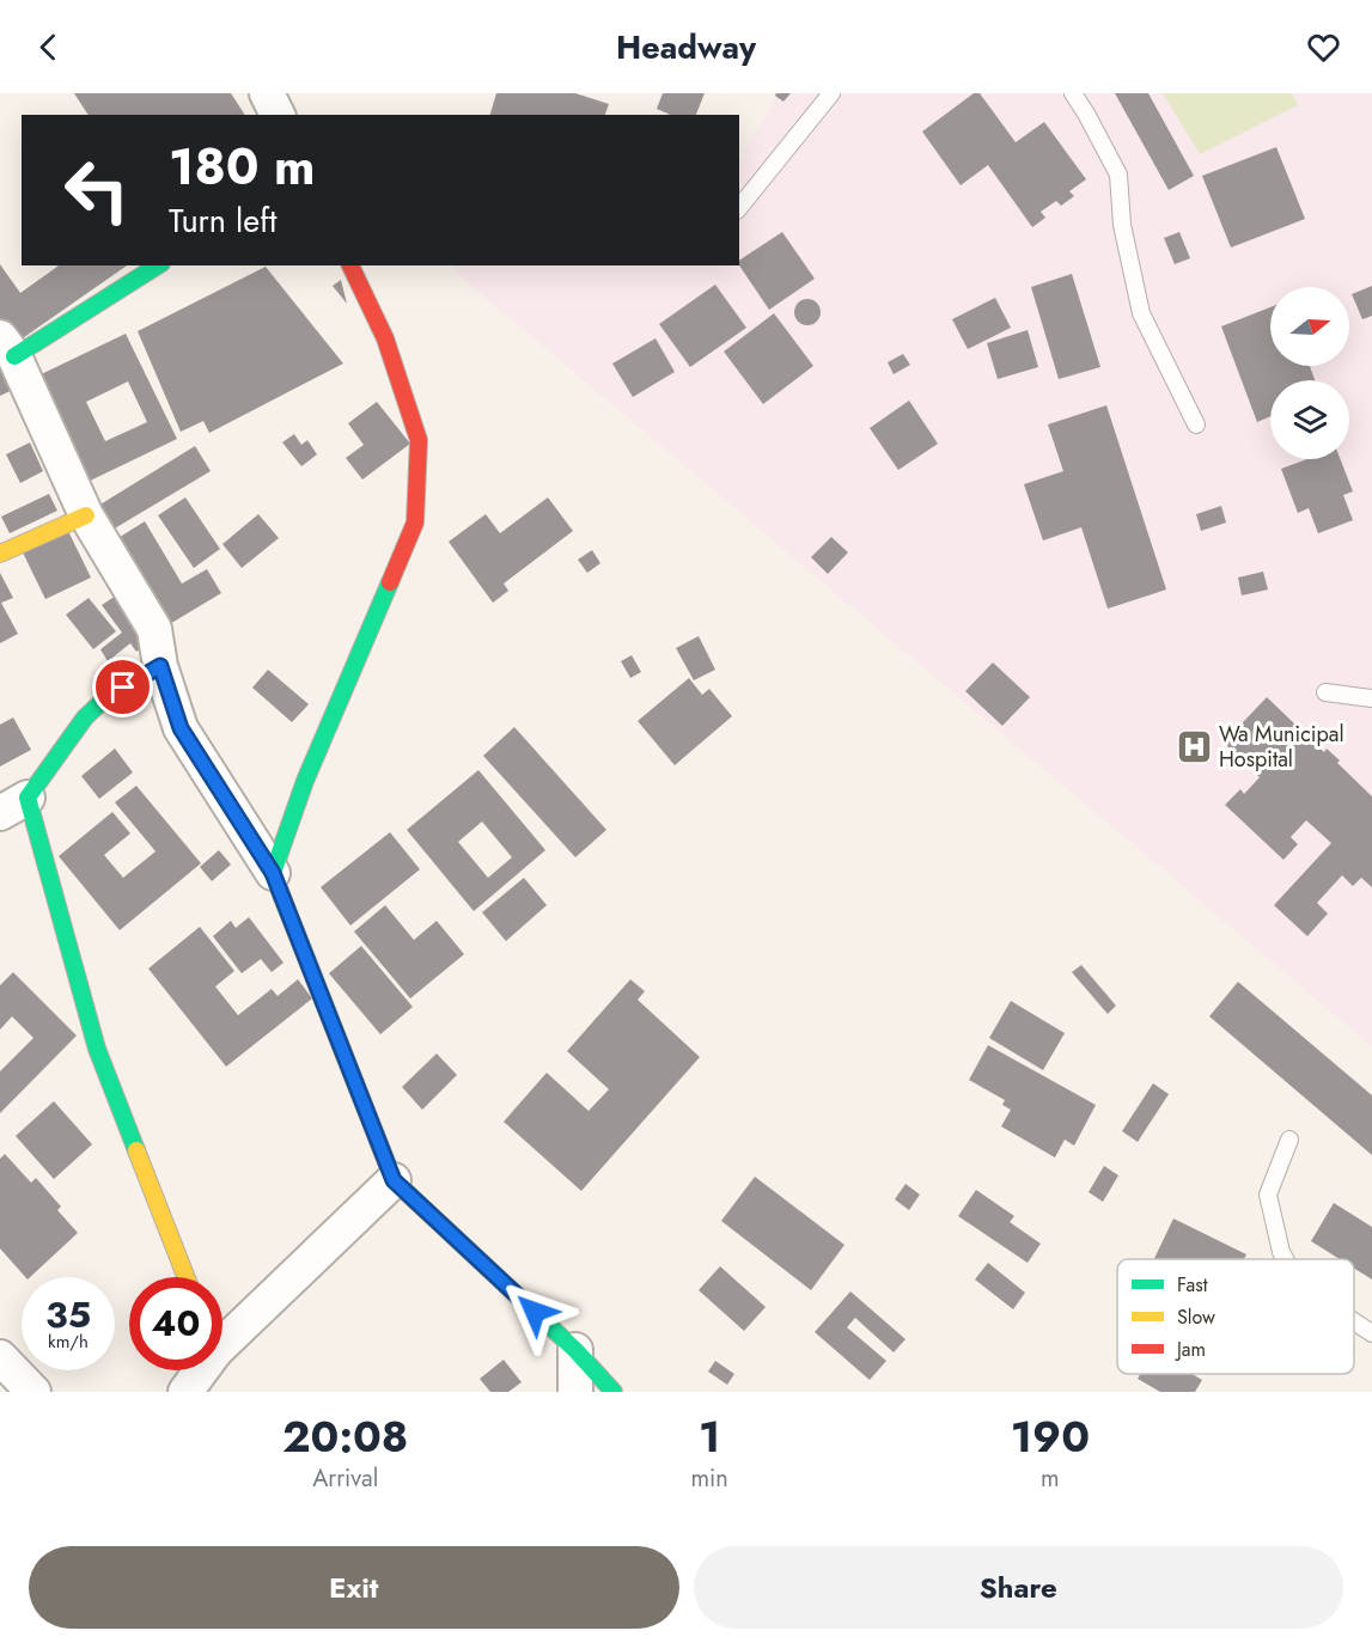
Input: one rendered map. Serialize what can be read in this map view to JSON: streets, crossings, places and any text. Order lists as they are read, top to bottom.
{
  "places": {
    "hospital": ["Wa Municipal Hospital"]
  },
  "legend": ["Fast", "Slow", "Jam"],
  "north": "right",
  "page": {
    "header": "Headway",
    "turn": ["180 m", "Turn left"],
    "speed": "35 km/h",
    "limit": "40",
    "eta": [
      "20:08",
      "Arrival",
      "1",
      "min",
      "190",
      "m"
    ],
    "buttons": ["Exit", "Share"]
  }
}
